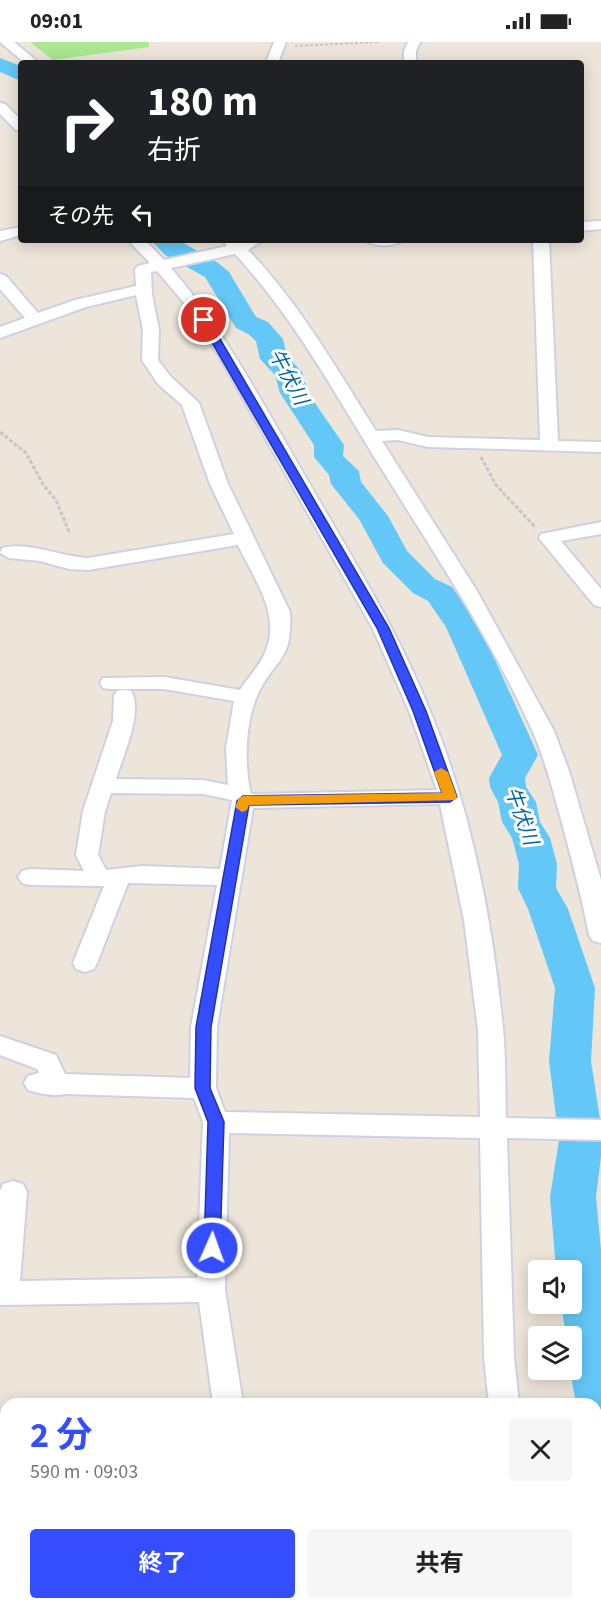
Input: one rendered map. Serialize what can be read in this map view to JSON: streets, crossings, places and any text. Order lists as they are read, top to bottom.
{
  "water": ["牛伏川"],
  "page": {
    "status": "09:01",
    "turn": ["180 m", "右折"],
    "then": "その先",
    "heading": ["2 分", "590 m · 09:03"],
    "buttons": ["終了", "共有"]
  }
}
